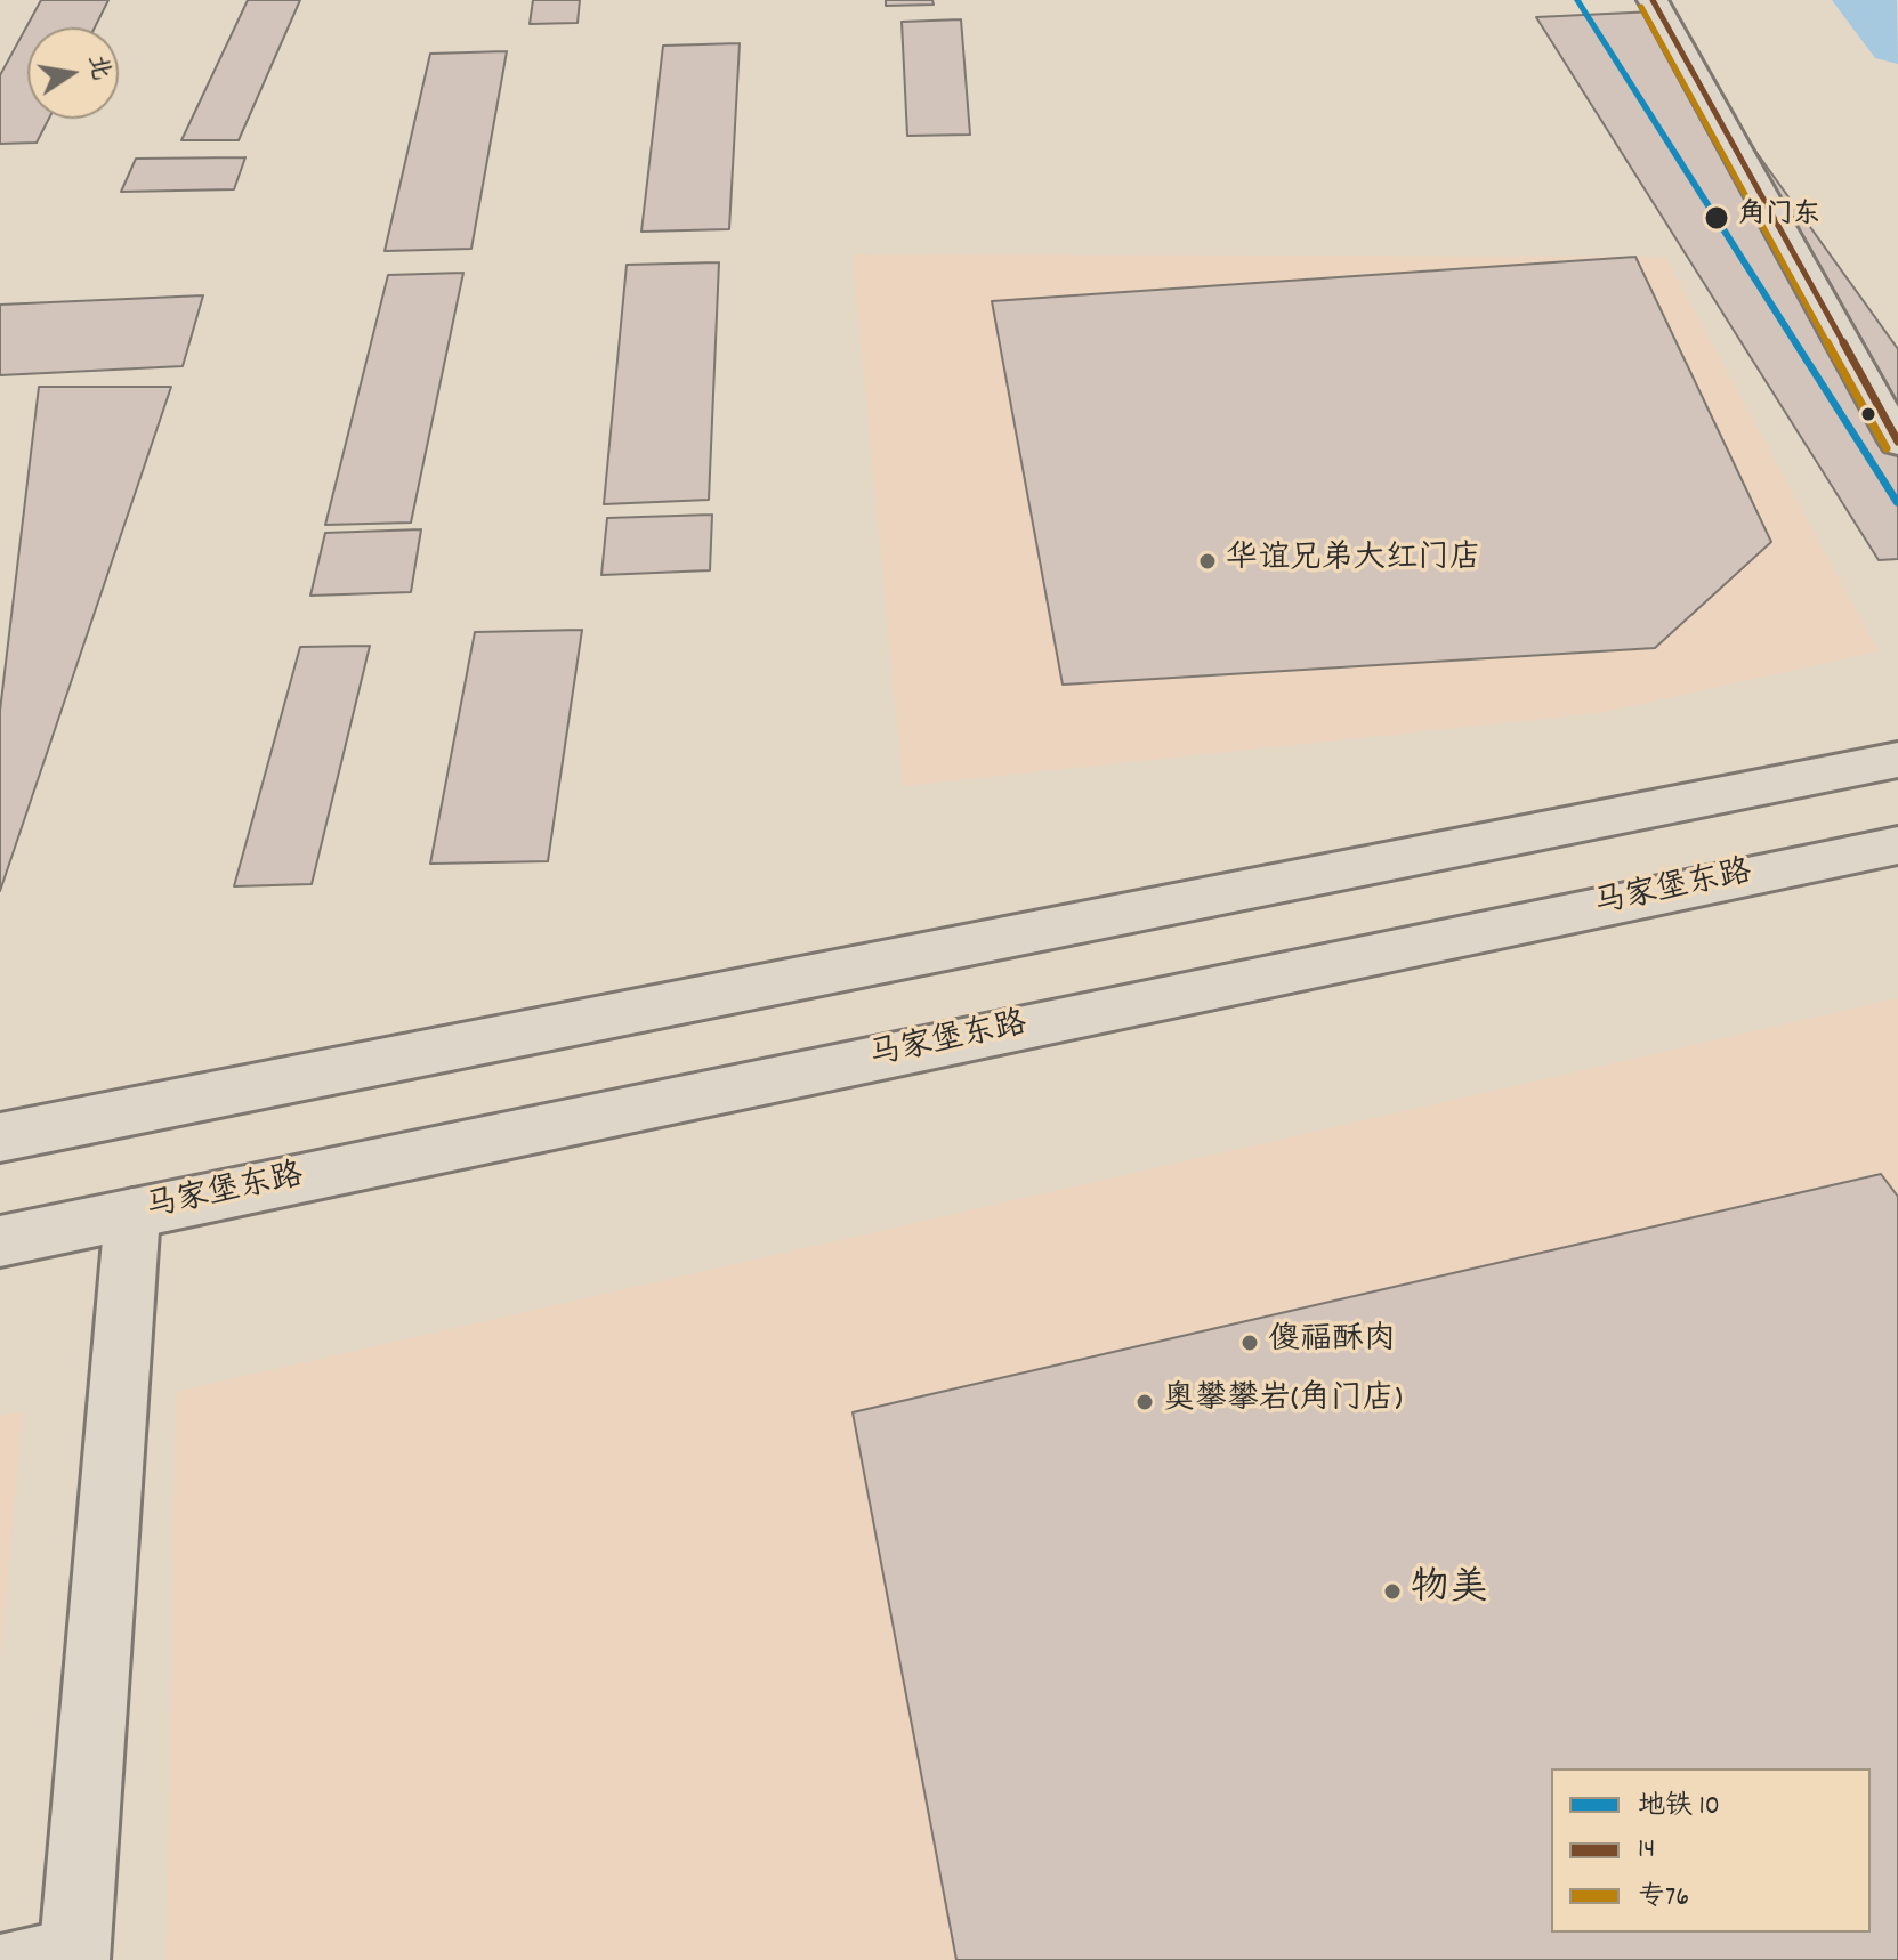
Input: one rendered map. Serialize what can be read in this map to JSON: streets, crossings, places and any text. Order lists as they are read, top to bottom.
{
  "streets": {
    "main road": ["马家堡东路"]
  },
  "places": [
    "角门东",
    "华谊兄弟大红门店",
    "傻福酥肉",
    "奥攀攀岩(角门店)",
    "物美"
  ],
  "lines": ["metro line 10", "transit line 14", "transit line 专76"],
  "legend": ["地铁 10", "14", "专76"],
  "north": "right"
}
